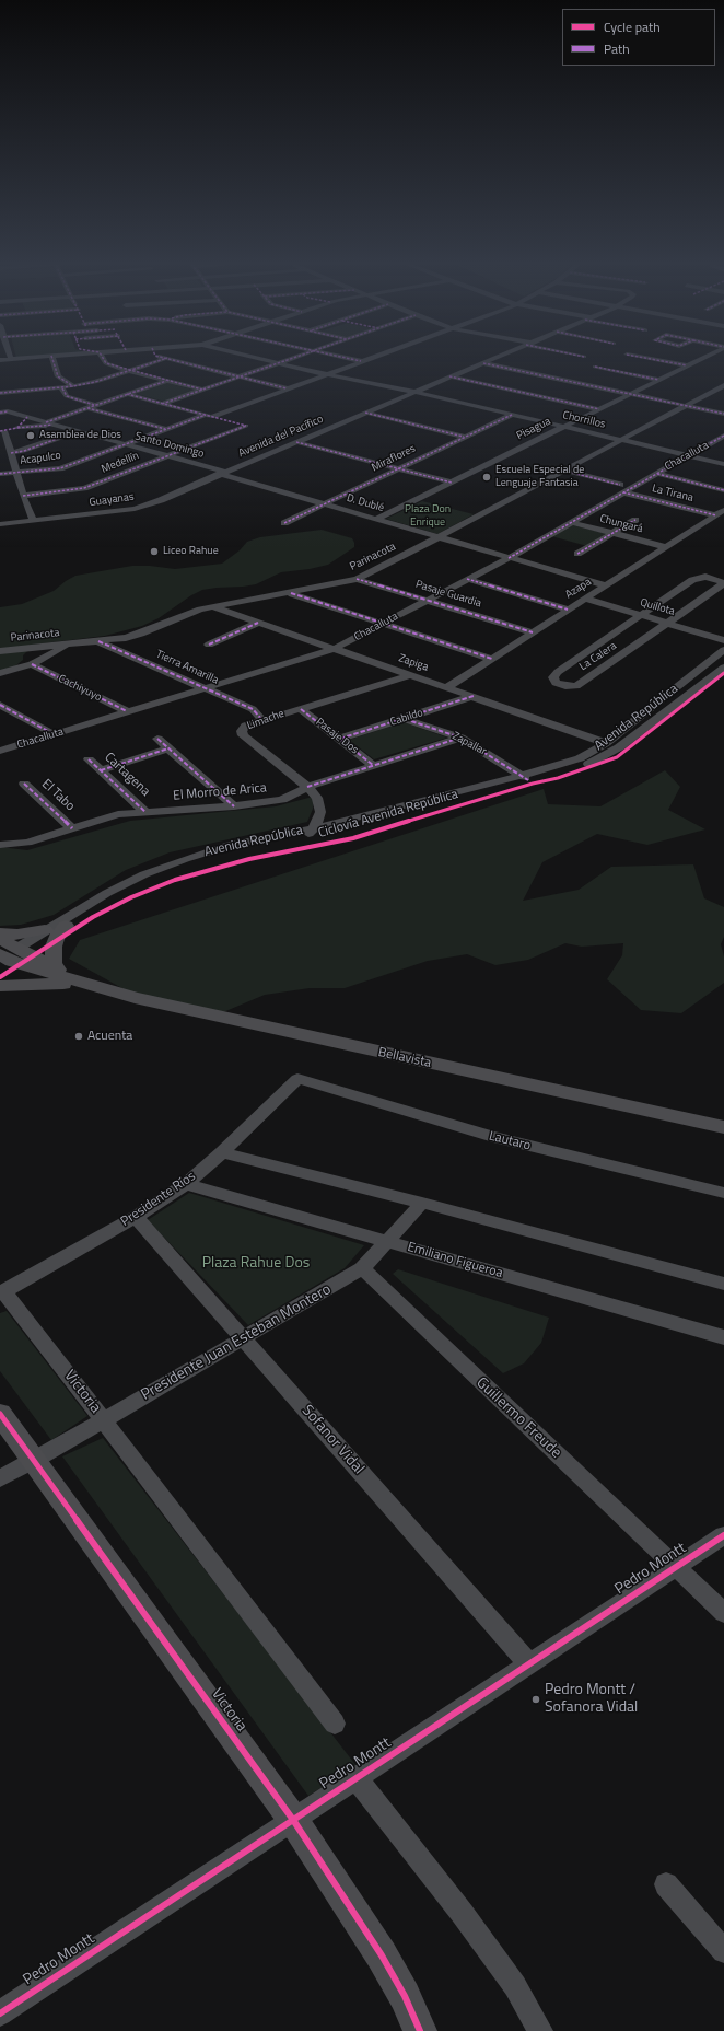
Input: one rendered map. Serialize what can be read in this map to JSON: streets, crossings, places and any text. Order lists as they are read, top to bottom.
{
  "streets": {
    "main road": ["Bellavista", "Victoria"],
    "street": [
      "Chorrillos",
      "Pisagua",
      "Avenida del Pacífico",
      "Santo Domingo",
      "Chacalluta",
      "Acapulco",
      "Miraflores",
      "Medellín",
      "La Tirana",
      "Guayanas",
      "D. Dublé",
      "Chungará",
      "Parinacota",
      "Azapa",
      "Pasaje Guardia",
      "Quillota",
      "La Calera",
      "Zapiga",
      "Tierra Amarilla",
      "Cachiyuyo",
      "Cabildo",
      "Avenida República",
      "Limache",
      "Pasaje Dos",
      "Zapallar",
      "Cartagena",
      "El Morro de Arica",
      "El Tabo",
      "Lautaro",
      "Presidente Ríos",
      "Emiliano Figueroa",
      "Presidente Juan Esteban Montero",
      "Guillermo Freude",
      "Sofanor Vidal",
      "Pedro Montt"
    ],
    "cycle path": ["Ciclovía Avenida República"]
  },
  "crossings": [
    ["Chorrillos", "Pisagua"],
    ["Chorrillos", "Avenida del Pacífico"],
    ["Chorrillos", "Chacalluta"],
    ["Chorrillos", "Acapulco"],
    ["Chorrillos", "Miraflores"],
    ["Chorrillos", "Parinacota"],
    ["Pisagua", "D. Dublé"],
    ["Avenida del Pacífico", "Santo Domingo"],
    ["Avenida del Pacífico", "Guayanas"],
    ["Avenida del Pacífico", "D. Dublé"],
    ["Santo Domingo", "Acapulco"],
    ["Santo Domingo", "Medellín"],
    ["Santo Domingo", "Guayanas"],
    ["Santo Domingo", "D. Dublé"],
    ["Chacalluta", "La Tirana"],
    ["Chacalluta", "D. Dublé"],
    ["Chacalluta", "Chungará"],
    ["Chacalluta", "Pasaje Guardia"],
    ["Chacalluta", "Zapiga"],
    ["Chacalluta", "Tierra Amarilla"],
    ["Chacalluta", "Cachiyuyo"],
    ["Acapulco", "Medellín"],
    ["Miraflores", "D. Dublé"],
    ["La Tirana", "Parinacota"],
    ["La Tirana", "Azapa"],
    ["Guayanas", "D. Dublé"],
    ["D. Dublé", "Parinacota"],
    ["D. Dublé", "Azapa"],
    ["Chungará", "Azapa"],
    ["Parinacota", "Pasaje Guardia"],
    ["Parinacota", "Zapiga"],
    ["Parinacota", "Tierra Amarilla"],
    ["Azapa", "Pasaje Guardia"],
    ["Azapa", "Quillota"],
    ["Azapa", "Zapiga"],
    ["Quillota", "La Calera"],
    ["Zapiga", "Cabildo"],
    ["Zapiga", "Avenida República"],
    ["Zapiga", "Limache"],
    ["Tierra Amarilla", "Limache"],
    ["Cabildo", "Pasaje Dos"],
    ["Cabildo", "Zapallar"],
    ["Avenida República", "Limache"],
    ["Avenida República", "Zapallar"],
    ["Avenida República", "Bellavista"],
    ["Limache", "Pasaje Dos"],
    ["Limache", "El Morro de Arica"],
    ["Pasaje Dos", "El Morro de Arica"],
    ["Zapallar", "El Morro de Arica"],
    ["Cartagena", "El Morro de Arica"],
    ["El Morro de Arica", "El Tabo"],
    ["Lautaro", "Presidente Ríos"],
    ["Presidente Ríos", "Emiliano Figueroa"],
    ["Presidente Ríos", "Victoria"],
    ["Presidente Ríos", "Sofanor Vidal"],
    ["Emiliano Figueroa", "Presidente Juan Esteban Montero"],
    ["Presidente Juan Esteban Montero", "Victoria"],
    ["Presidente Juan Esteban Montero", "Guillermo Freude"],
    ["Presidente Juan Esteban Montero", "Sofanor Vidal"],
    ["Victoria", "Pedro Montt"],
    ["Guillermo Freude", "Pedro Montt"],
    ["Sofanor Vidal", "Pedro Montt"]
  ],
  "parks": ["Plaza Don Enrique", "Plaza Rahue Dos"],
  "places": [
    "Asamblea de Dios",
    "Escuela Especial de Lenguaje Fantasia",
    "Liceo Rahue",
    "Acuenta",
    "Pedro Montt / Sofanora Vidal"
  ],
  "legend": ["Cycle path", "Path"]
}
